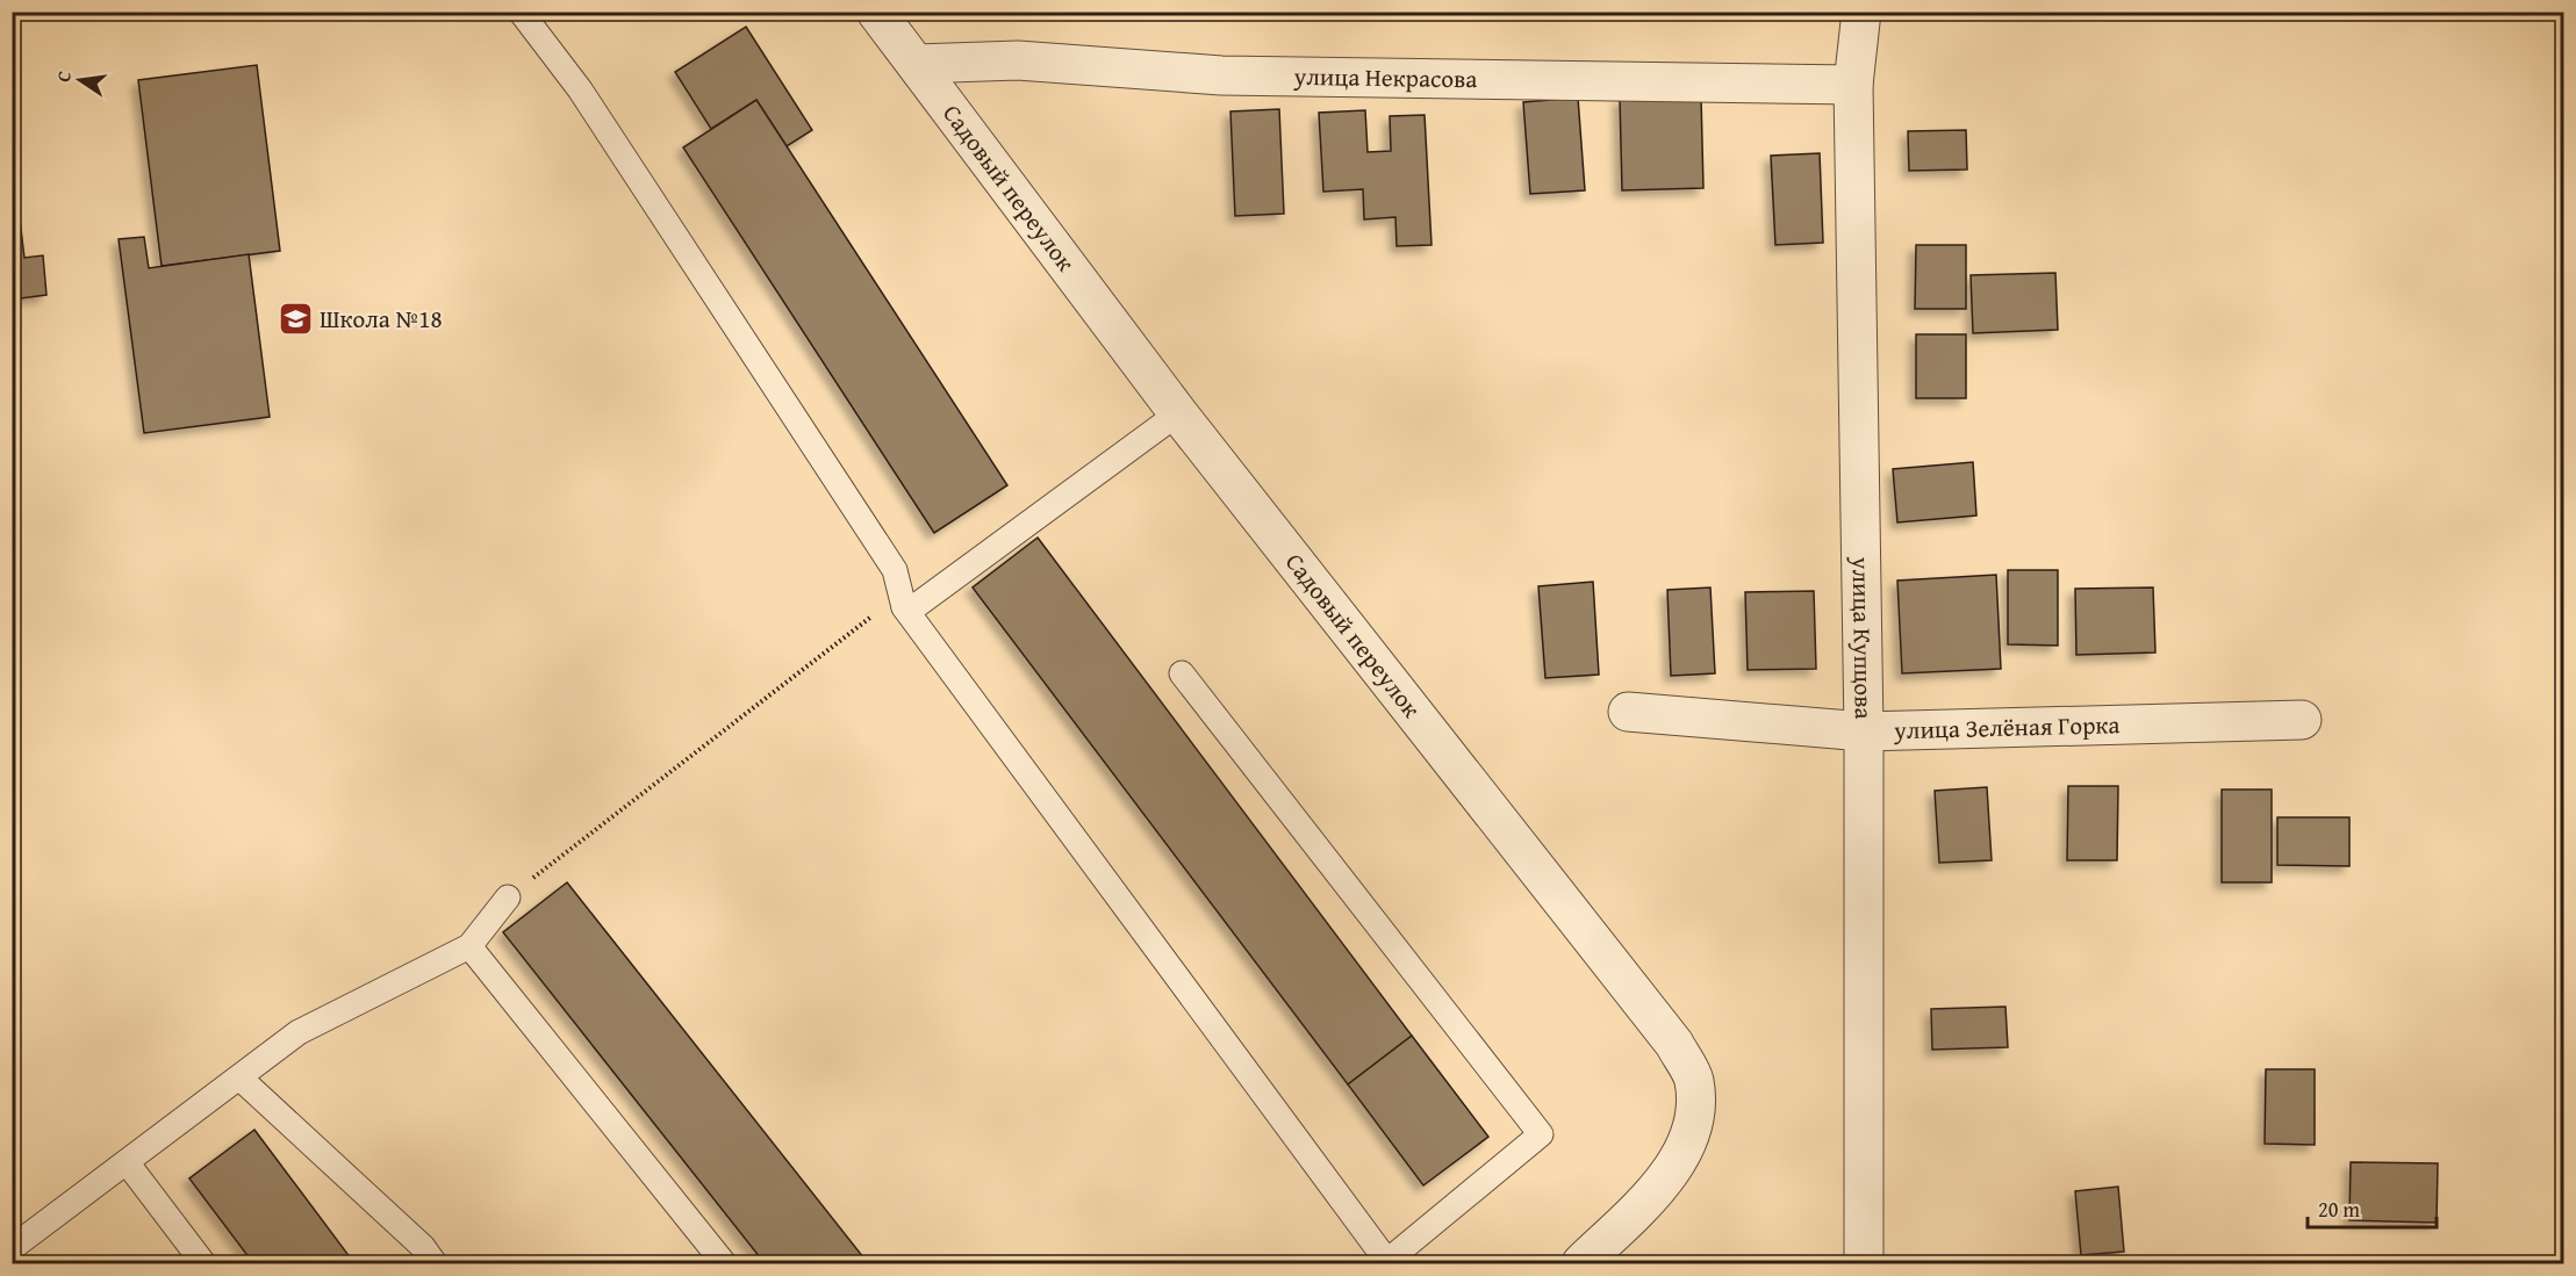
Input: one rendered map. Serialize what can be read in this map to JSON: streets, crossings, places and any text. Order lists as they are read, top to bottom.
{
  "streets": {
    "street": [
      "улица Некрасова",
      "Садовый переулок",
      "улица Купцова",
      "улица Зелёная Горка"
    ]
  },
  "crossings": [
    ["улица Некрасова", "Садовый переулок"],
    ["улица Некрасова", "улица Купцова"],
    ["улица Купцова", "улица Зелёная Горка"]
  ],
  "places": {
    "school or university": ["Школа №18"]
  },
  "scale_bar": "20 m",
  "north": "left"
}
